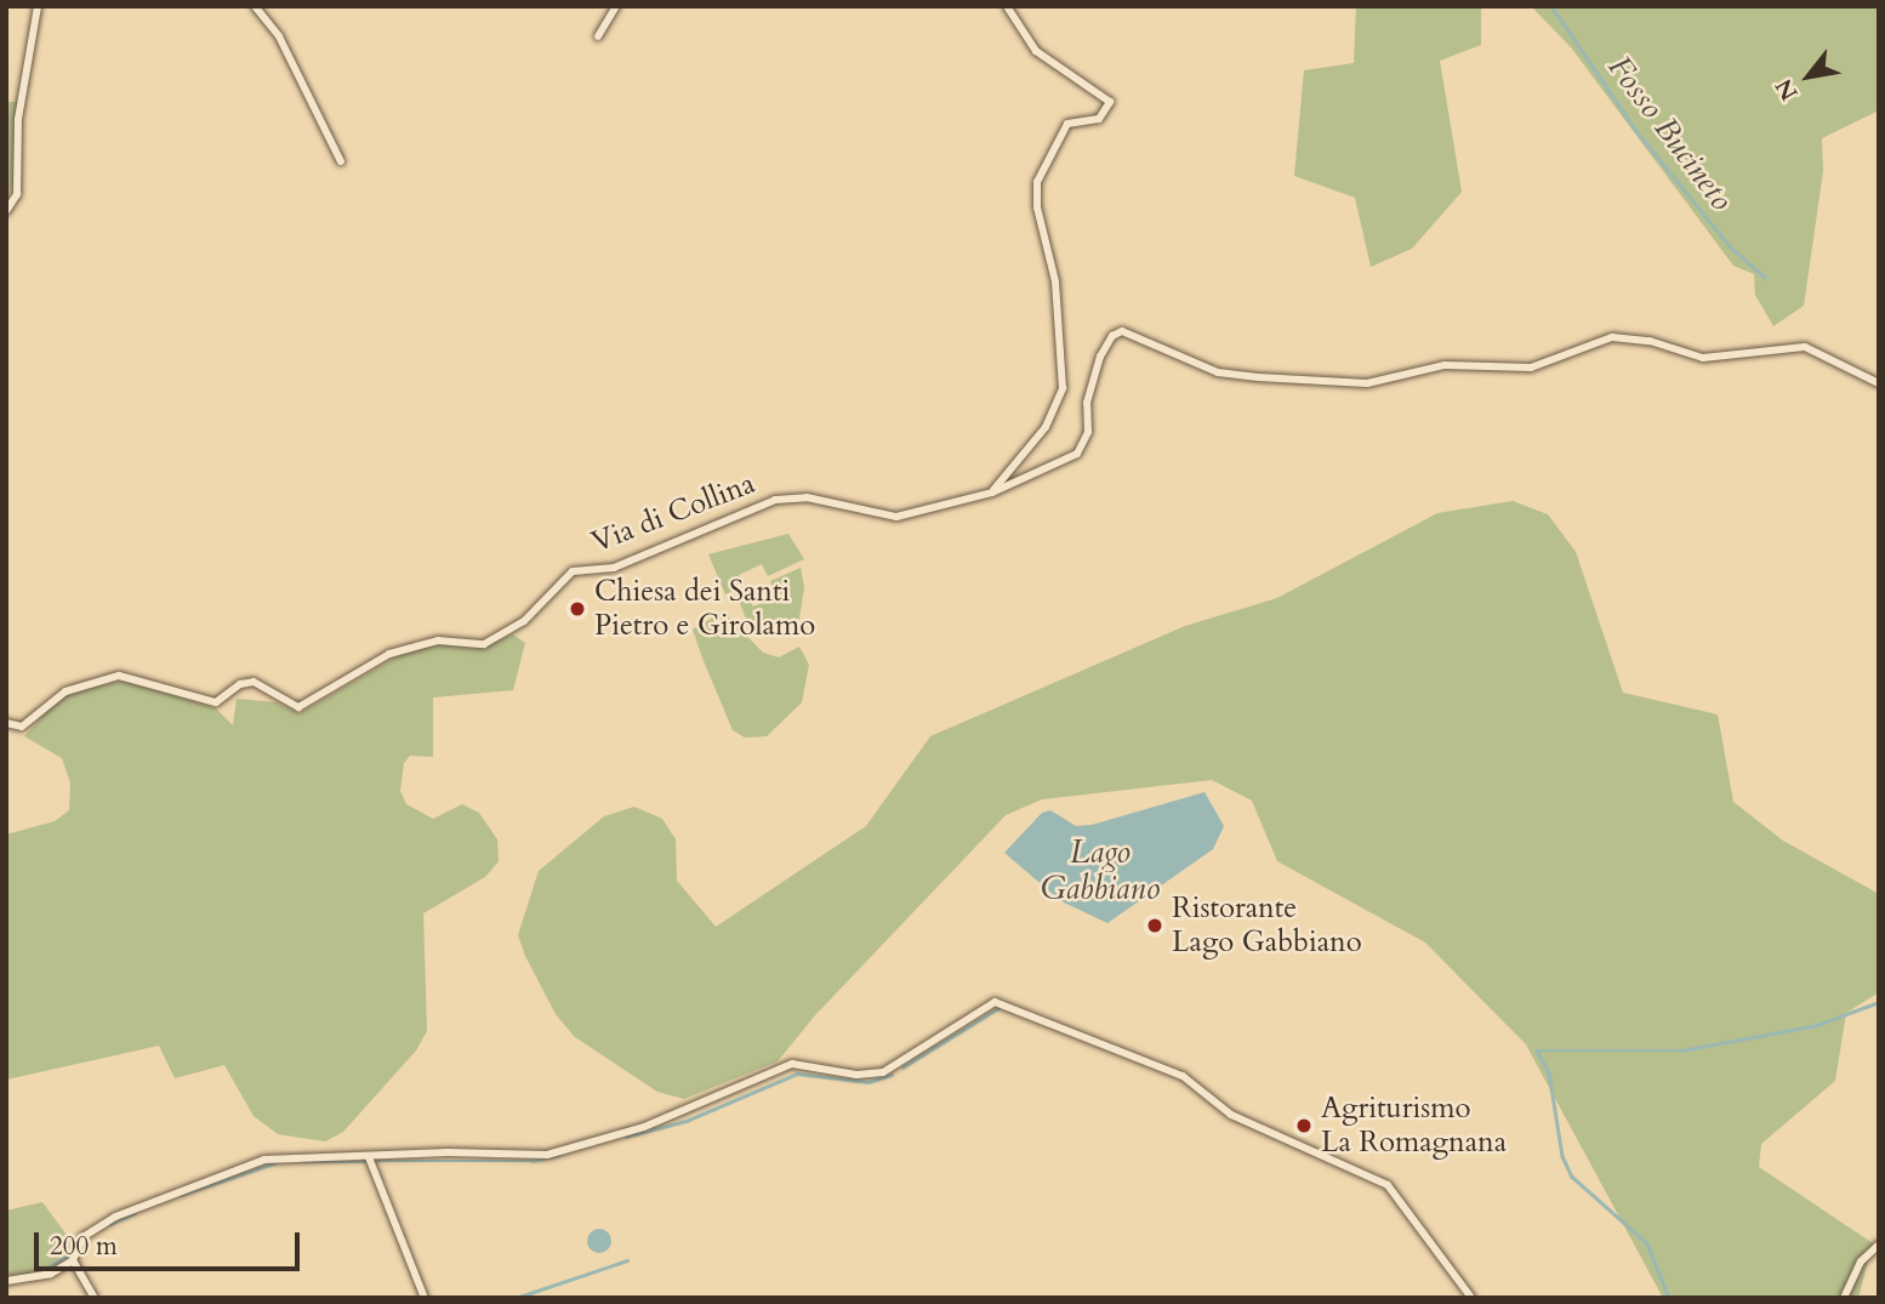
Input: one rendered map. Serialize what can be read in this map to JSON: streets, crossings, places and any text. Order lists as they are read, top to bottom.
{
  "streets": {
    "street": ["Via di Collina"]
  },
  "water": ["Fosso Bucineto", "Lago Gabbiano"],
  "places": ["Chiesa dei Santi Pietro e Girolamo", "Ristorante Lago Gabbiano", "Agriturismo La Romagnana"],
  "scale_bar": "200 m",
  "north": "bottom left"
}
